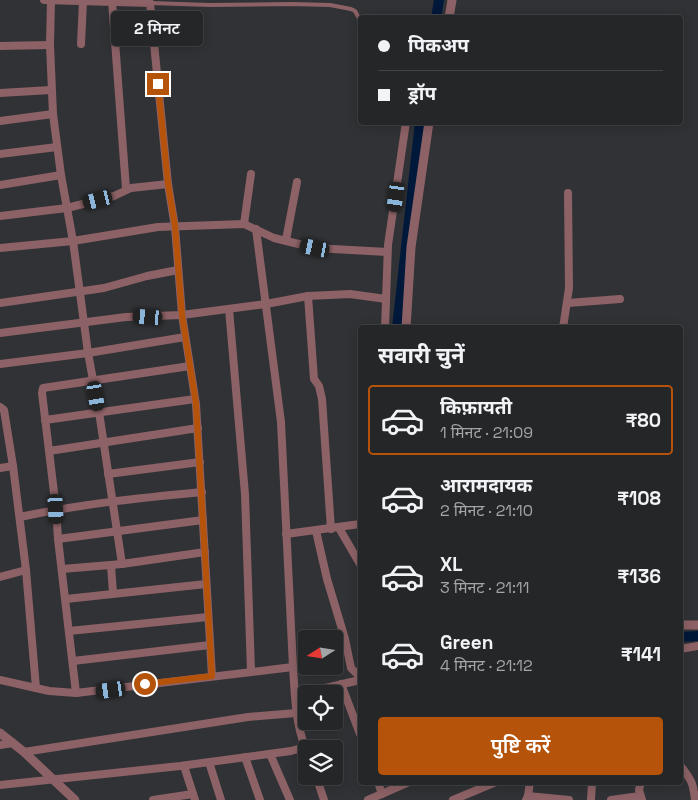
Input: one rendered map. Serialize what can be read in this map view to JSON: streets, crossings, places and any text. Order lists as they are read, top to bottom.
{
  "north": "left",
  "page": {
    "bubble": "2 मिनट",
    "banner": ["पिकअप", "ड्रॉप"],
    "heading": "सवारी चुनें",
    "list": [
      {
        "name": "किफ़ायती",
        "note": "1 मिनट · 21:09",
        "value": "₹80"
      },
      {
        "name": "आरामदायक",
        "note": "2 मिनट · 21:10",
        "value": "₹108"
      },
      {
        "name": "XL",
        "note": "3 मिनट · 21:11",
        "value": "₹136"
      },
      {
        "name": "Green",
        "note": "4 मिनट · 21:12",
        "value": "₹141"
      }
    ],
    "buttons": "पुष्टि करें"
  }
}
